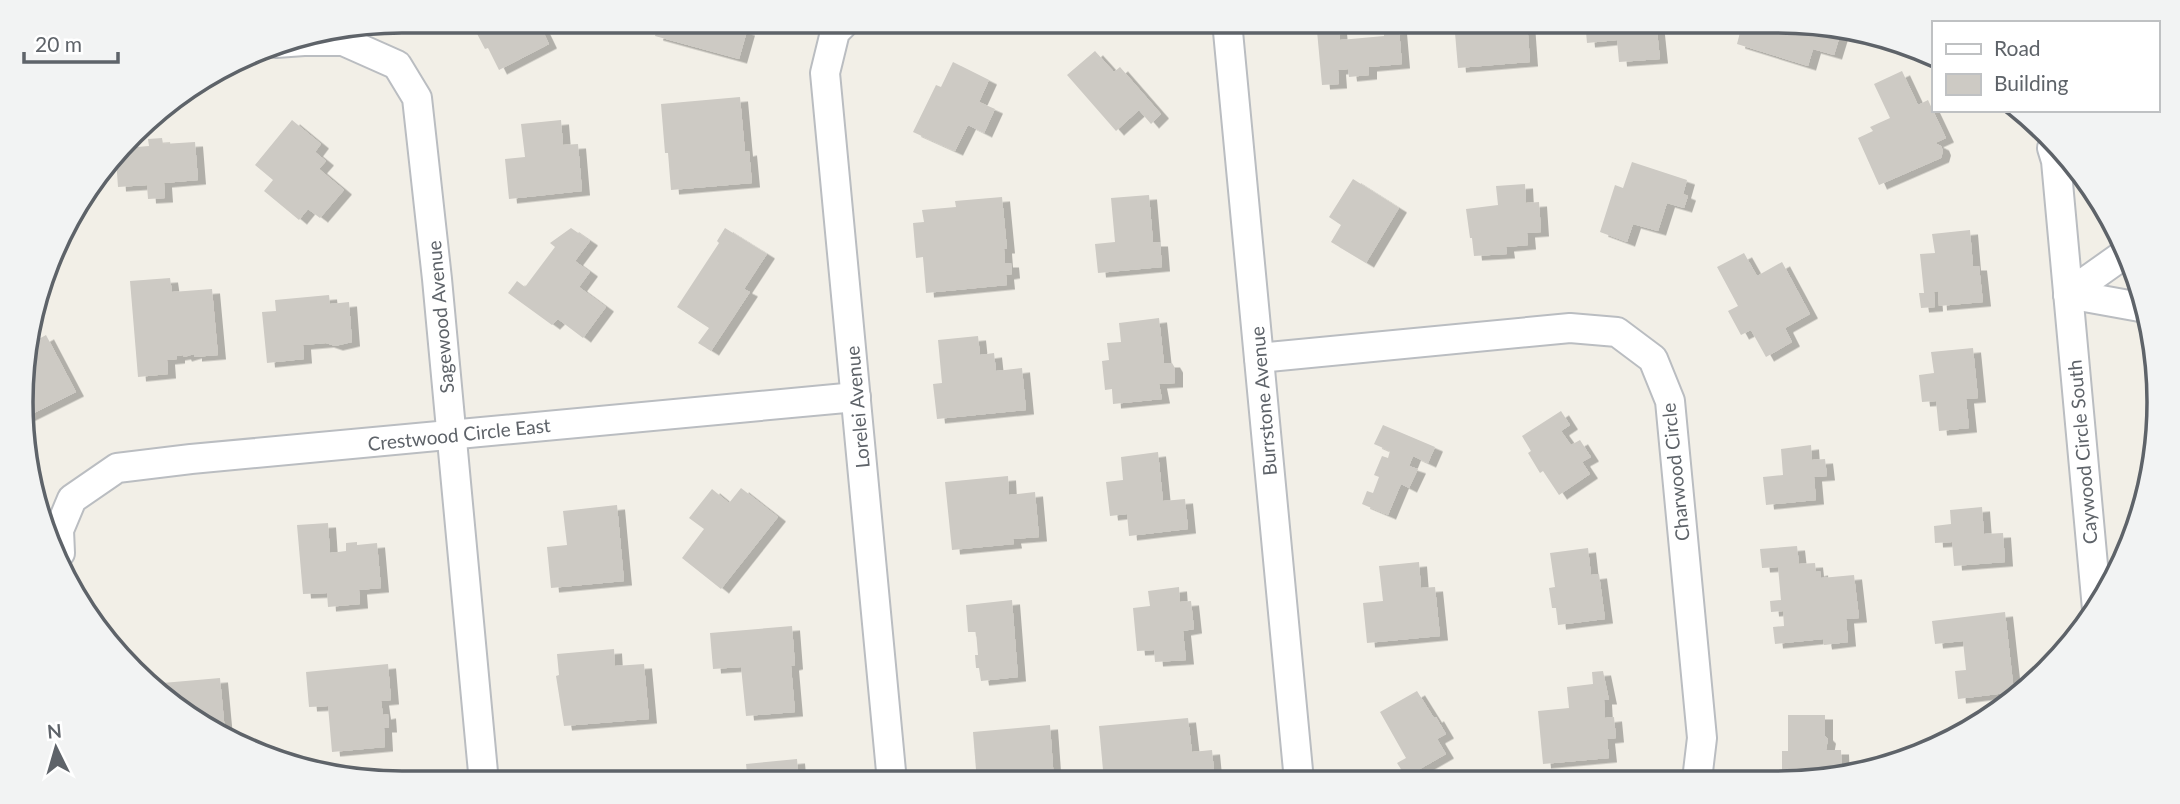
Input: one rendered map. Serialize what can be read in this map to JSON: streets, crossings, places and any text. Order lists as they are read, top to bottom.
{
  "streets": {
    "street": [
      "Sagewood Avenue",
      "Burrstone Avenue",
      "Lorelei Avenue",
      "Crestwood Circle East",
      "Caywood Circle South",
      "Charwood Circle"
    ]
  },
  "crossings": [
    ["Sagewood Avenue", "Crestwood Circle East"],
    ["Burrstone Avenue", "Charwood Circle"],
    ["Lorelei Avenue", "Crestwood Circle East"]
  ],
  "legend": ["Road", "Building"],
  "scale_bar": "20 m",
  "north": "top"
}
